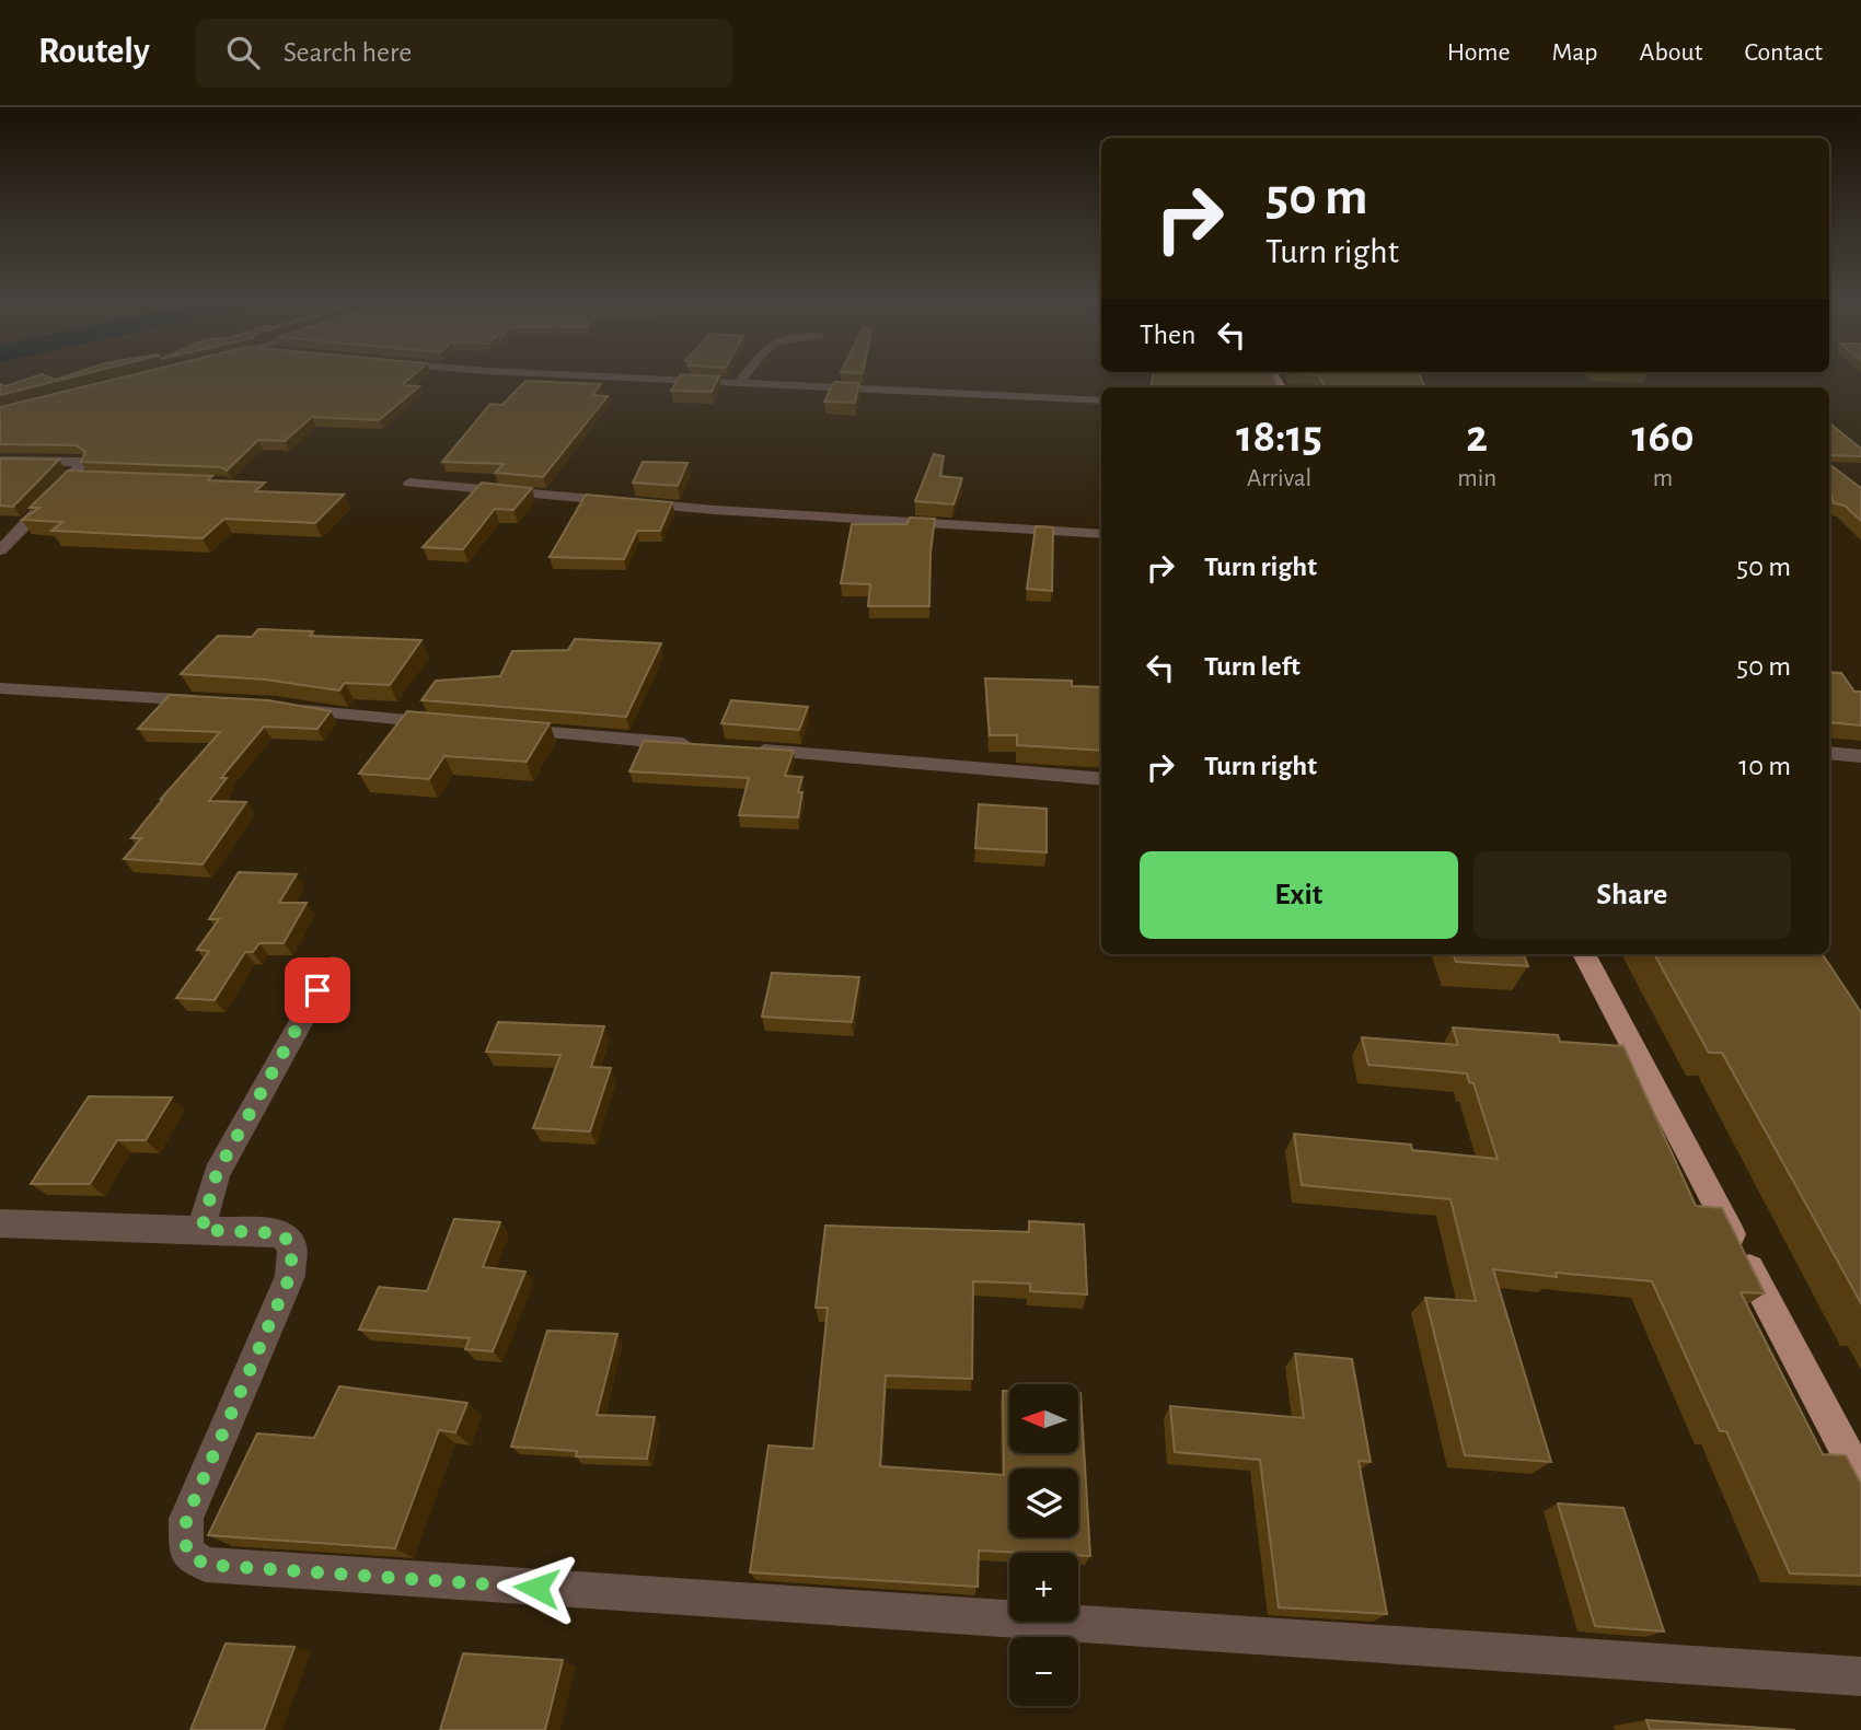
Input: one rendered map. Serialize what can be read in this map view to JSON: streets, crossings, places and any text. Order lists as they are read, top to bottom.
{
  "north": "left",
  "page": {
    "header": "Routely",
    "search": "Search here",
    "nav": [
      "Home",
      "Map",
      "About",
      "Contact"
    ],
    "turn": ["50 m", "Turn right"],
    "then": "Then",
    "eta": [
      "18:15",
      "Arrival",
      "2",
      "min",
      "160",
      "m"
    ],
    "list": [
      {
        "name": "Turn right",
        "value": "50 m"
      },
      {
        "name": "Turn left",
        "value": "50 m"
      },
      {
        "name": "Turn right",
        "value": "10 m"
      }
    ],
    "buttons": ["Exit", "Share"],
    "map_buttons": ["+", "−"]
  }
}
